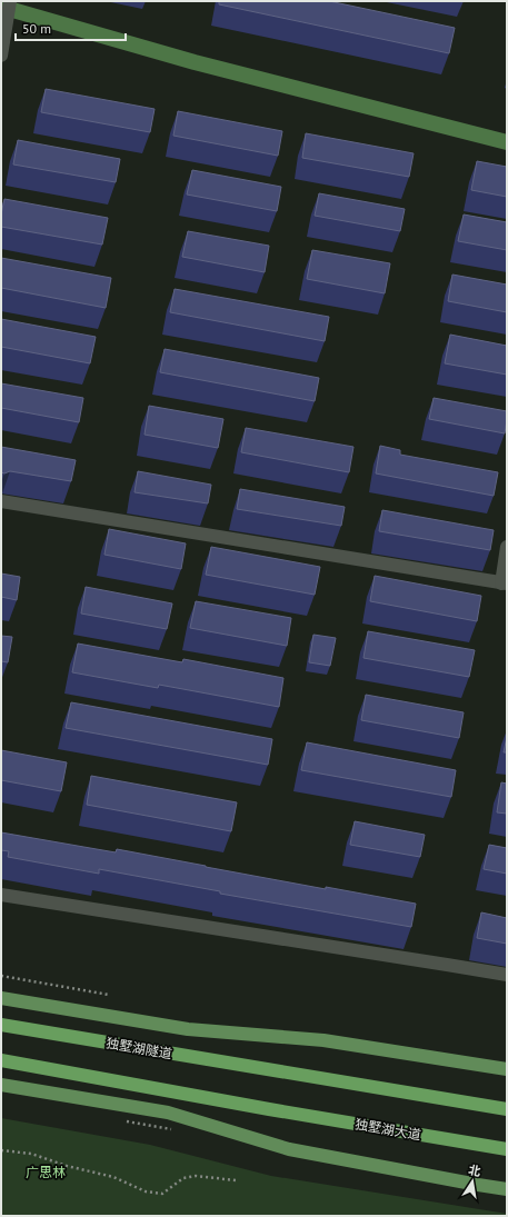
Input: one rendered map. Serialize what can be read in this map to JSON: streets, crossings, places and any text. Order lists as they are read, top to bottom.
{
  "streets": {
    "highway": ["独墅湖隧道", "独墅湖大道"]
  },
  "parks": ["广思林"],
  "scale_bar": "50 m",
  "north": "top"
}
